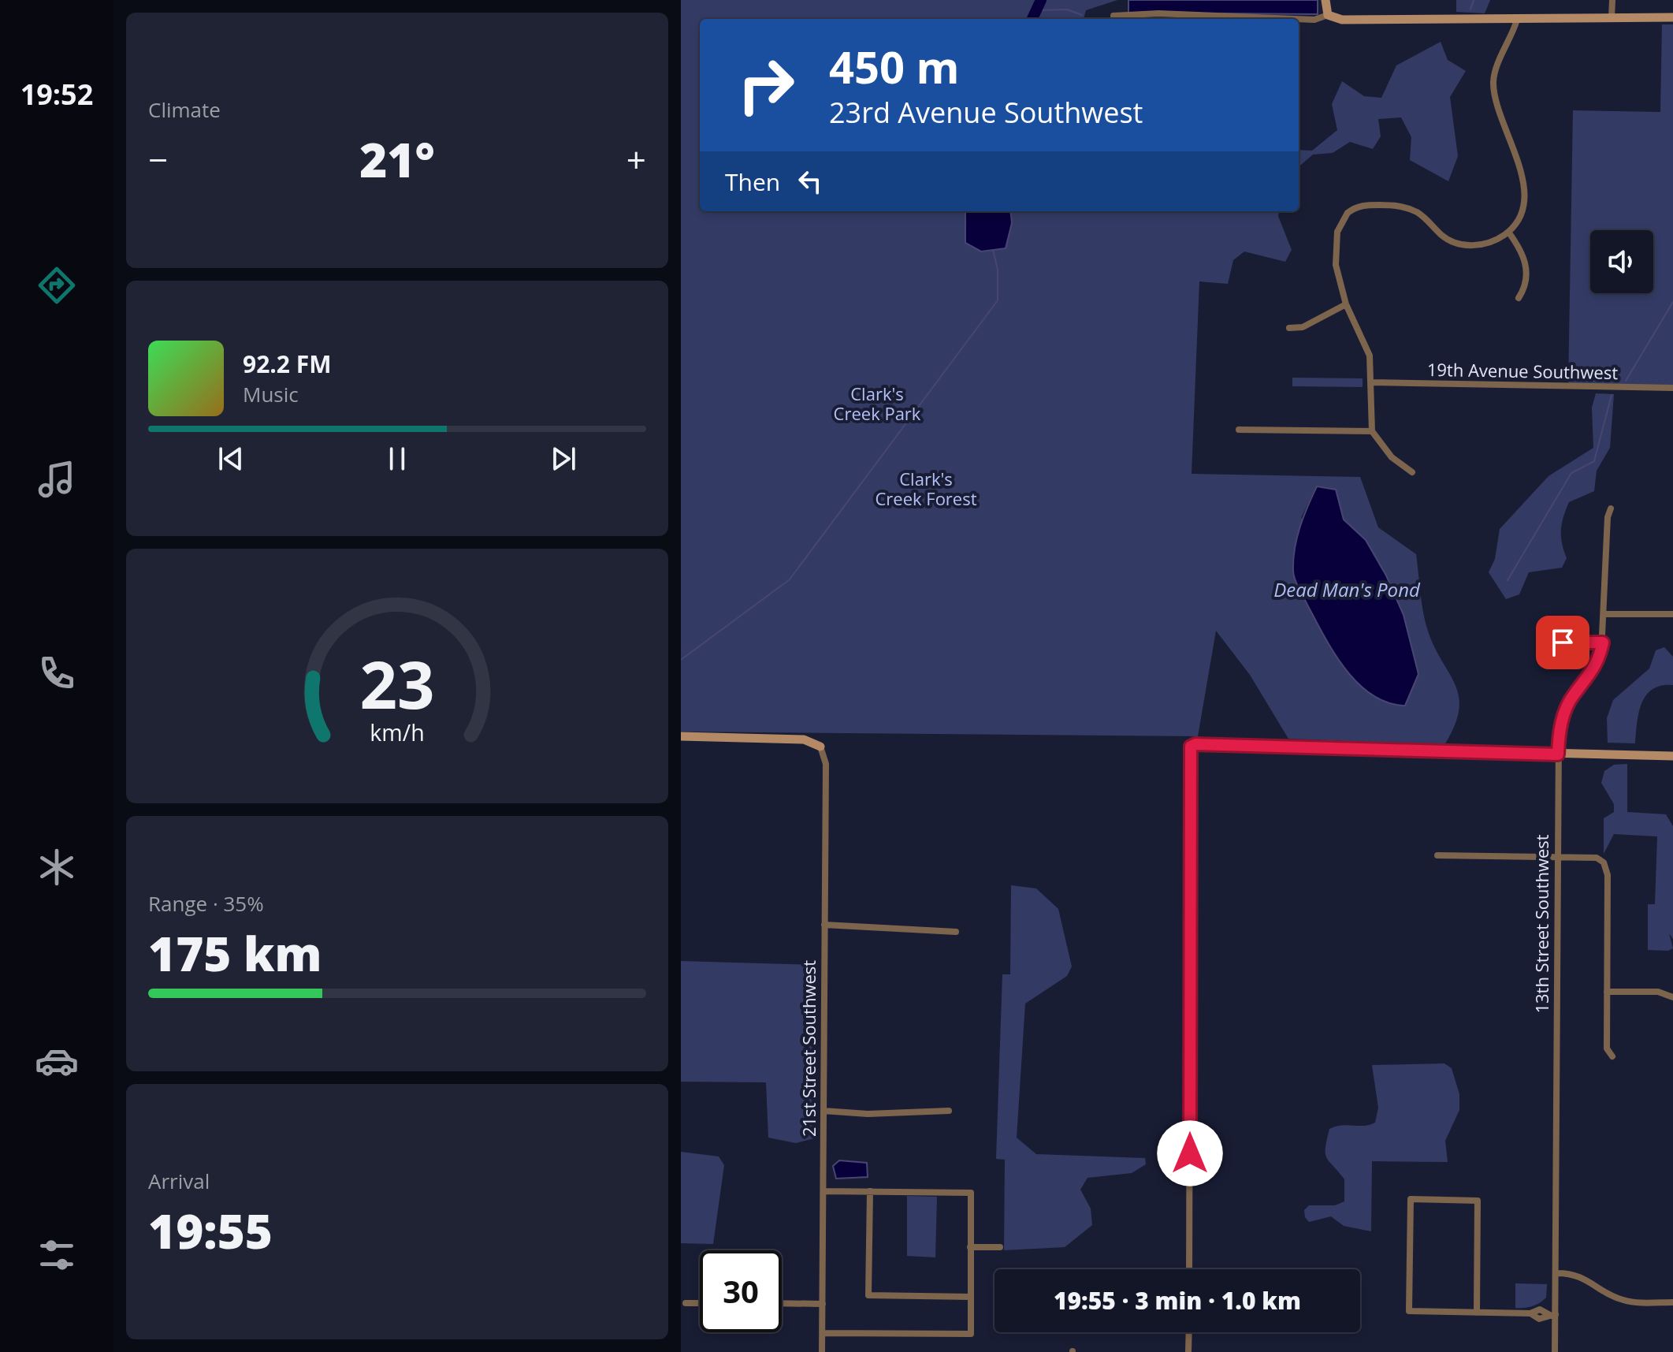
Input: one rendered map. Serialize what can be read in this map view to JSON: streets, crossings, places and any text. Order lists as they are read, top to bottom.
{
  "streets": {
    "street": ["19th Avenue Southwest", "13th Street Southwest", "21st Street Southwest"]
  },
  "water": ["Dead Man's Pond"],
  "parks": ["Clark's Creek Park", "Clark's Creek Forest"],
  "page": {
    "tabs": "19:52",
    "tile": [
      "Climate",
      ["Range · 35%", "175 km"],
      ["Arrival", "19:55"]
    ],
    "turn": ["450 m", "23rd Avenue Southwest"],
    "heat": ["−", "21°", "+"],
    "then": "Then",
    "song": ["92.2 FM", "Music"],
    "limit": "30",
    "trip": "19:55 · 3 min · 1.0 km",
    "gauge": ["23", "km/h"]
  }
}
